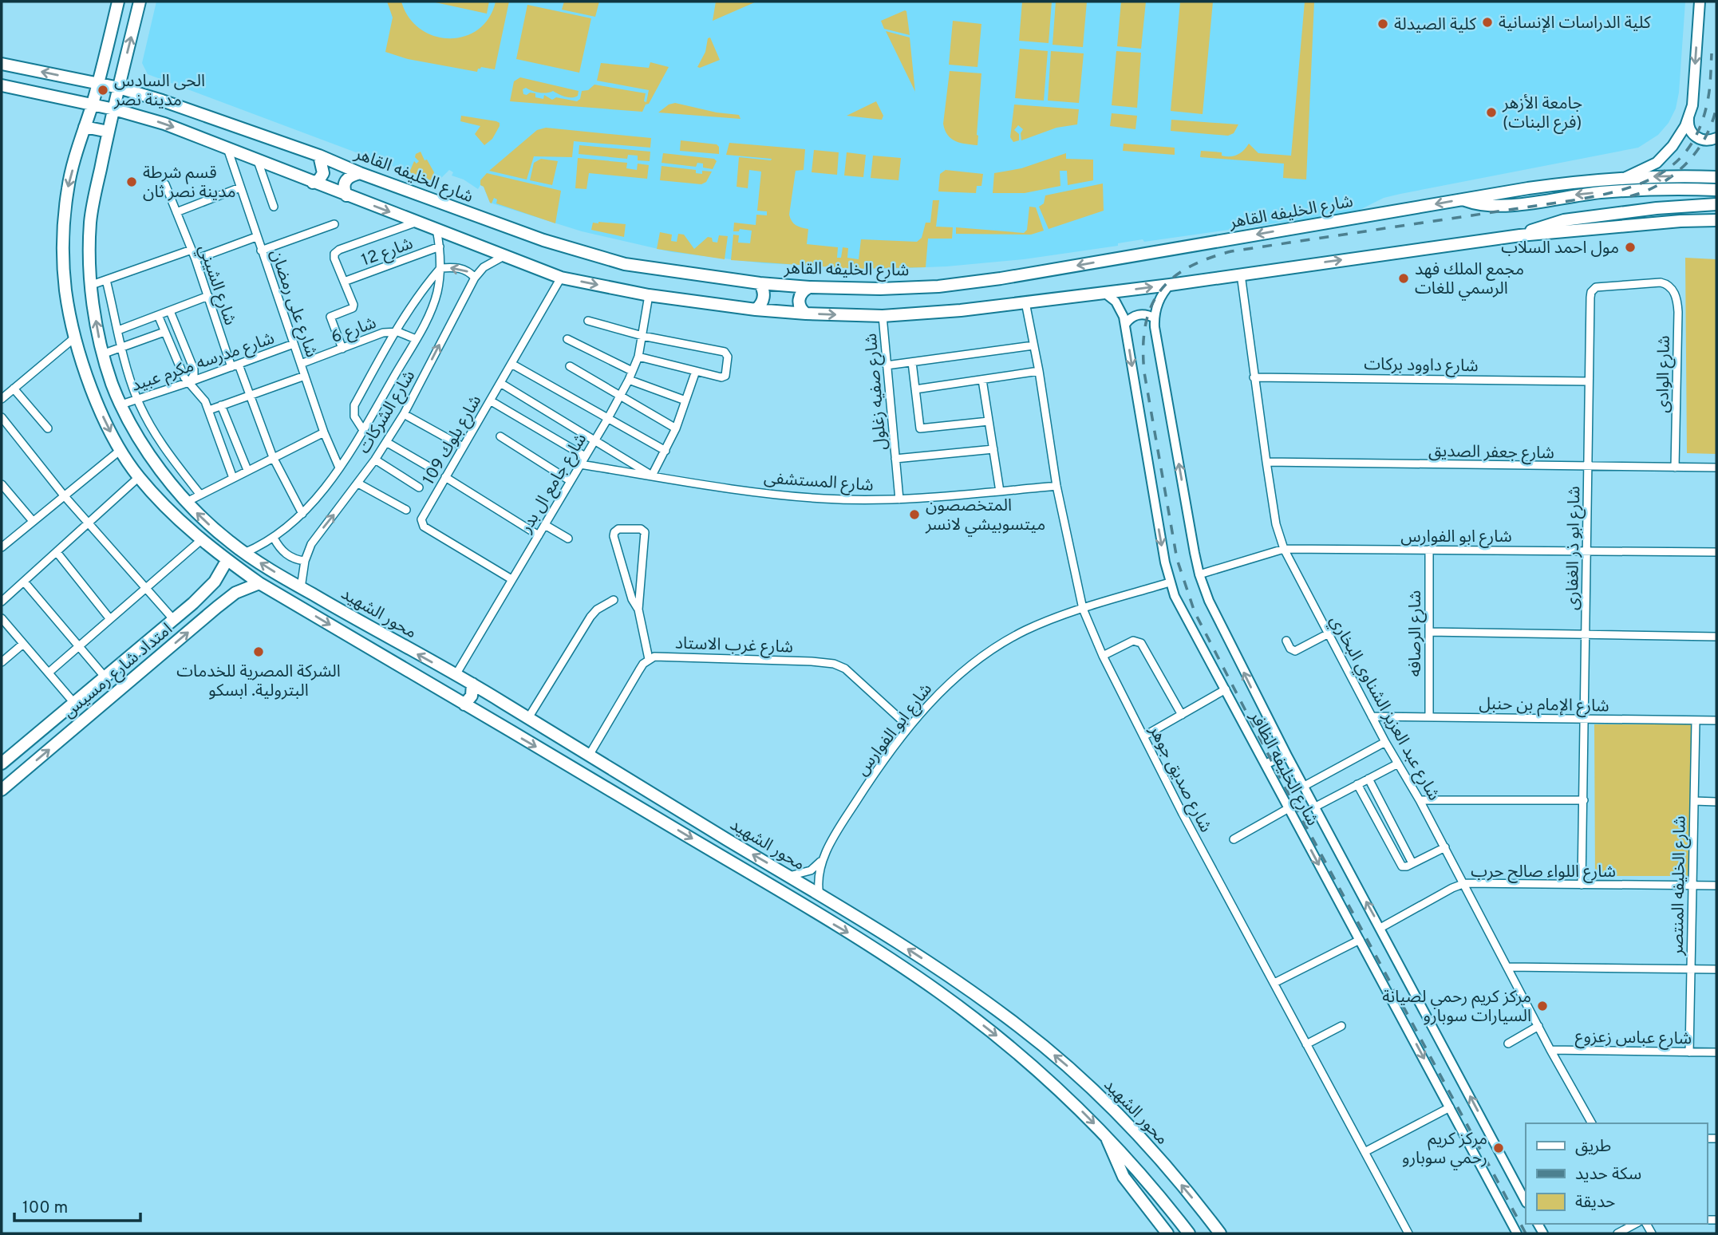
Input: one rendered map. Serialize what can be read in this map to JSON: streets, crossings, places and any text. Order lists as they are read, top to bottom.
{
  "streets": {
    "main road": ["شارع الخليفه القاهر", "محور الشهيد", "امتداد شارع رمسيس"],
    "street": [
      "شارع 12",
      "شارع الشيني",
      "شارع على رمضان",
      "شارع 6",
      "شارع مدرسه مكرم عبيد",
      "شارع داوود بركات",
      "شارع الوادى",
      "شارع صفيه زغلول",
      "شارع الشركات",
      "شارع بلوك 109",
      "شارع جعفر الصديق",
      "شارع المستشفى",
      "شارع جامع ال بدر",
      "شارع ابو الفوارس",
      "شارع ابو ذر الغفارى",
      "شارع الرصافه",
      "شارع غرب الاستاد",
      "شارع الإمام بن حنبل",
      "شارع عبد العزيز الشناوي البخاري",
      "شارع الخليفه الظافر",
      "شارع صديق جوهر",
      "شارع اللواء صالح حرب",
      "شارع الخليفه المنتصر",
      "شارع عباس زعزوع"
    ]
  },
  "crossings": [
    ["شارع الخليفه القاهر", "محور الشهيد"],
    ["شارع 12", "شارع الشركات"],
    ["شارع الشيني", "شارع مدرسه مكرم عبيد"],
    ["شارع الشيني", "شارع الشركات"],
    ["شارع على رمضان", "شارع 6"],
    ["شارع على رمضان", "شارع مدرسه مكرم عبيد"],
    ["شارع على رمضان", "شارع الشركات"],
    ["شارع 6", "شارع الشركات"],
    ["شارع مدرسه مكرم عبيد", "محور الشهيد"],
    ["شارع داوود بركات", "شارع ابو ذر الغفارى"],
    ["شارع داوود بركات", "شارع عبد العزيز الشناوي البخاري"],
    ["شارع الوادى", "شارع جعفر الصديق"],
    ["شارع الوادى", "شارع ابو ذر الغفارى"],
    ["شارع صفيه زغلول", "شارع المستشفى"],
    ["شارع الشركات", "محور الشهيد"],
    ["شارع بلوك 109", "شارع جامع ال بدر"],
    ["شارع جعفر الصديق", "شارع ابو ذر الغفارى"],
    ["شارع جعفر الصديق", "شارع عبد العزيز الشناوي البخاري"],
    ["شارع المستشفى", "شارع جامع ال بدر"],
    ["شارع المستشفى", "شارع صديق جوهر"],
    ["شارع جامع ال بدر", "محور الشهيد"],
    ["شارع ابو الفوارس", "شارع ابو ذر الغفارى"],
    ["شارع ابو الفوارس", "محور الشهيد"],
    ["شارع ابو الفوارس", "شارع الرصافه"],
    ["شارع ابو الفوارس", "شارع غرب الاستاد"],
    ["شارع ابو الفوارس", "شارع عبد العزيز الشناوي البخاري"],
    ["شارع ابو الفوارس", "شارع الخليفه الظافر"],
    ["شارع ابو الفوارس", "شارع صديق جوهر"],
    ["شارع ابو ذر الغفارى", "شارع الإمام بن حنبل"],
    ["شارع ابو ذر الغفارى", "شارع اللواء صالح حرب"],
    ["محور الشهيد", "امتداد شارع رمسيس"],
    ["شارع الرصافه", "شارع الإمام بن حنبل"],
    ["شارع الإمام بن حنبل", "شارع عبد العزيز الشناوي البخاري"],
    ["شارع الإمام بن حنبل", "شارع الخليفه المنتصر"],
    ["شارع عبد العزيز الشناوي البخاري", "شارع اللواء صالح حرب"],
    ["شارع عبد العزيز الشناوي البخاري", "شارع عباس زعزوع"],
    ["شارع الخليفه الظافر", "شارع اللواء صالح حرب"],
    ["شارع اللواء صالح حرب", "شارع الخليفه المنتصر"],
    ["شارع الخليفه المنتصر", "شارع عباس زعزوع"]
  ],
  "places": [
    "كلية الدراسات الإنسانية",
    "كلية الصيدلة",
    "الحى السادس مدينة نصر",
    "جامعة الأزهر (فرع البنات)",
    "قسم شرطة مدينة نصر ثان",
    "مول احمد السلاب",
    "مجمع الملك فهد الرسمي للغات",
    "المتخصصون ميتسوبيشي لانسر",
    "الشركة المصرية للخدمات البترولية. ابسكو",
    "مركز كريم رحمي لصيانة السيارات سوبارو",
    "مركز كريم رحمي سوبارو"
  ],
  "legend": ["طريق", "سكة حديد", "حديقة"],
  "scale_bar": "100 m"
}
